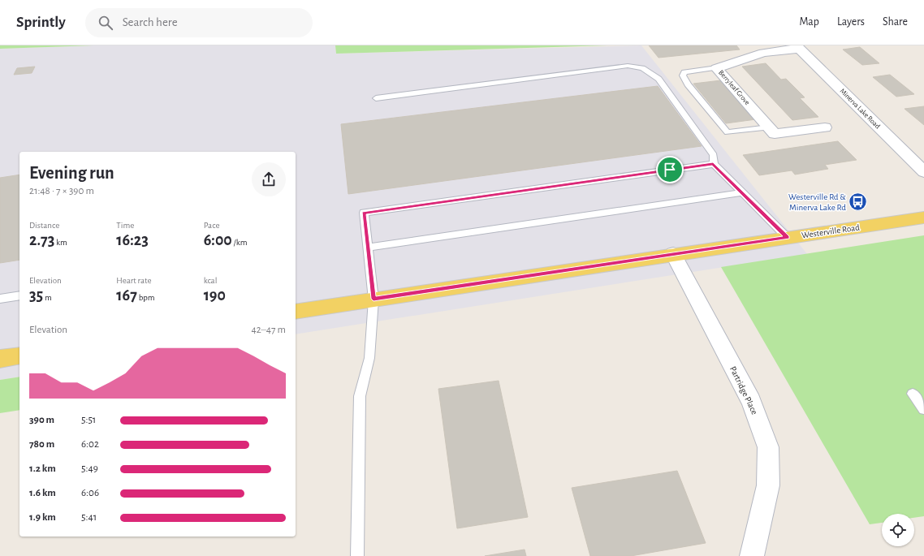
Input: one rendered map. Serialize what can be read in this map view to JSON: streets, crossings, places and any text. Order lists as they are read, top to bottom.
{
  "streets": {
    "main road": ["Westerville Road"],
    "street": ["Berryleaf Grove", "Minerva Lake Road", "Partridge Place"]
  },
  "crossings": [
    ["Berryleaf Grove", "Minerva Lake Road"],
    ["Westerville Road", "Partridge Place"]
  ],
  "places": {
    "bus stop": ["Westerville Rd & Minerva Lake Rd"]
  },
  "page": {
    "header": "Sprintly",
    "search": "Search here",
    "nav": ["Map", "Layers", "Share"],
    "heading": ["Evening run", "21:48 · 7 × 390 m"],
    "stats": [
      ["Distance", "2.73 km"],
      ["Time", "16:23"],
      ["Pace", "6:00 /km"],
      ["Elevation", "35 m"],
      ["Heart rate", "167 bpm"],
      ["kcal", "190"]
    ],
    "chart": ["Elevation", "42–47 m"],
    "list": [
      {
        "name": "390 m",
        "note": "5:51"
      },
      {
        "name": "780 m",
        "note": "6:02"
      },
      {
        "name": "1.2 km",
        "note": "5:49"
      },
      {
        "name": "1.6 km",
        "note": "6:06"
      },
      {
        "name": "1.9 km",
        "note": "5:41"
      }
    ]
  }
}
